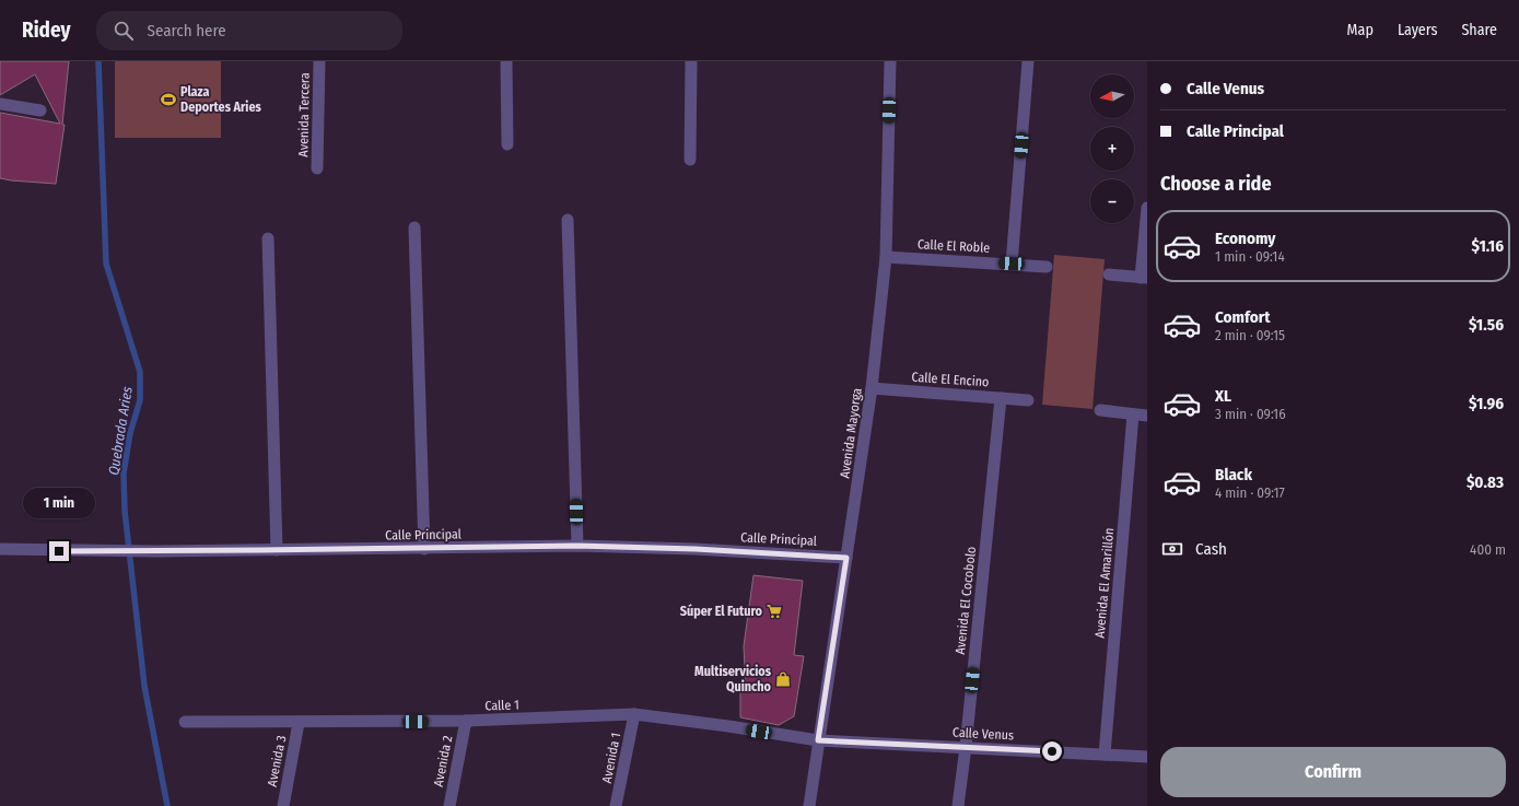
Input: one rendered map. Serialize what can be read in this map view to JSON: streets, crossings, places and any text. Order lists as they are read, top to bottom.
{
  "streets": {
    "street": [
      "Avenida Tercera",
      "Calle El Roble",
      "Calle El Encino",
      "Avenida Mayorga",
      "Calle Principal",
      "Avenida El Amarillón",
      "Avenida El Cocobolo",
      "Calle 1",
      "Calle Venus",
      "Avenida 1",
      "Avenida 3",
      "Avenida 2"
    ]
  },
  "crossings": [
    ["Calle El Roble", "Avenida Mayorga"],
    ["Calle El Encino", "Avenida Mayorga"],
    ["Calle El Encino", "Avenida El Cocobolo"],
    ["Avenida Mayorga", "Calle Principal"],
    ["Avenida Mayorga", "Calle 1"],
    ["Avenida Mayorga", "Calle Venus"],
    ["Avenida El Amarillón", "Calle Venus"],
    ["Avenida El Cocobolo", "Calle Venus"],
    ["Calle 1", "Calle Venus"],
    ["Calle 1", "Avenida 1"],
    ["Calle 1", "Avenida 3"],
    ["Calle 1", "Avenida 2"]
  ],
  "water": ["Quebrada Aries"],
  "places": {
    "sports": ["Plaza Deportes Aries"],
    "supermarket": ["Súper El Futuro"],
    "shop": ["Multiservicios Quincho"]
  },
  "north": "left",
  "page": {
    "header": "Ridey",
    "search": "Search here",
    "nav": ["Map", "Layers", "Share"],
    "banner": ["Calle Venus", "Calle Principal"],
    "map_buttons": ["+", "−"],
    "heading": "Choose a ride",
    "list": [
      {
        "name": "Economy",
        "note": "1 min · 09:14",
        "value": "$1.16"
      },
      {
        "name": "Comfort",
        "note": "2 min · 09:15",
        "value": "$1.56"
      },
      {
        "name": "XL",
        "note": "3 min · 09:16",
        "value": "$1.96"
      },
      {
        "name": "Black",
        "note": "4 min · 09:17",
        "value": "$0.83"
      }
    ],
    "bubble": "1 min",
    "pay": ["Cash", "400 m"],
    "buttons": "Confirm"
  }
}
